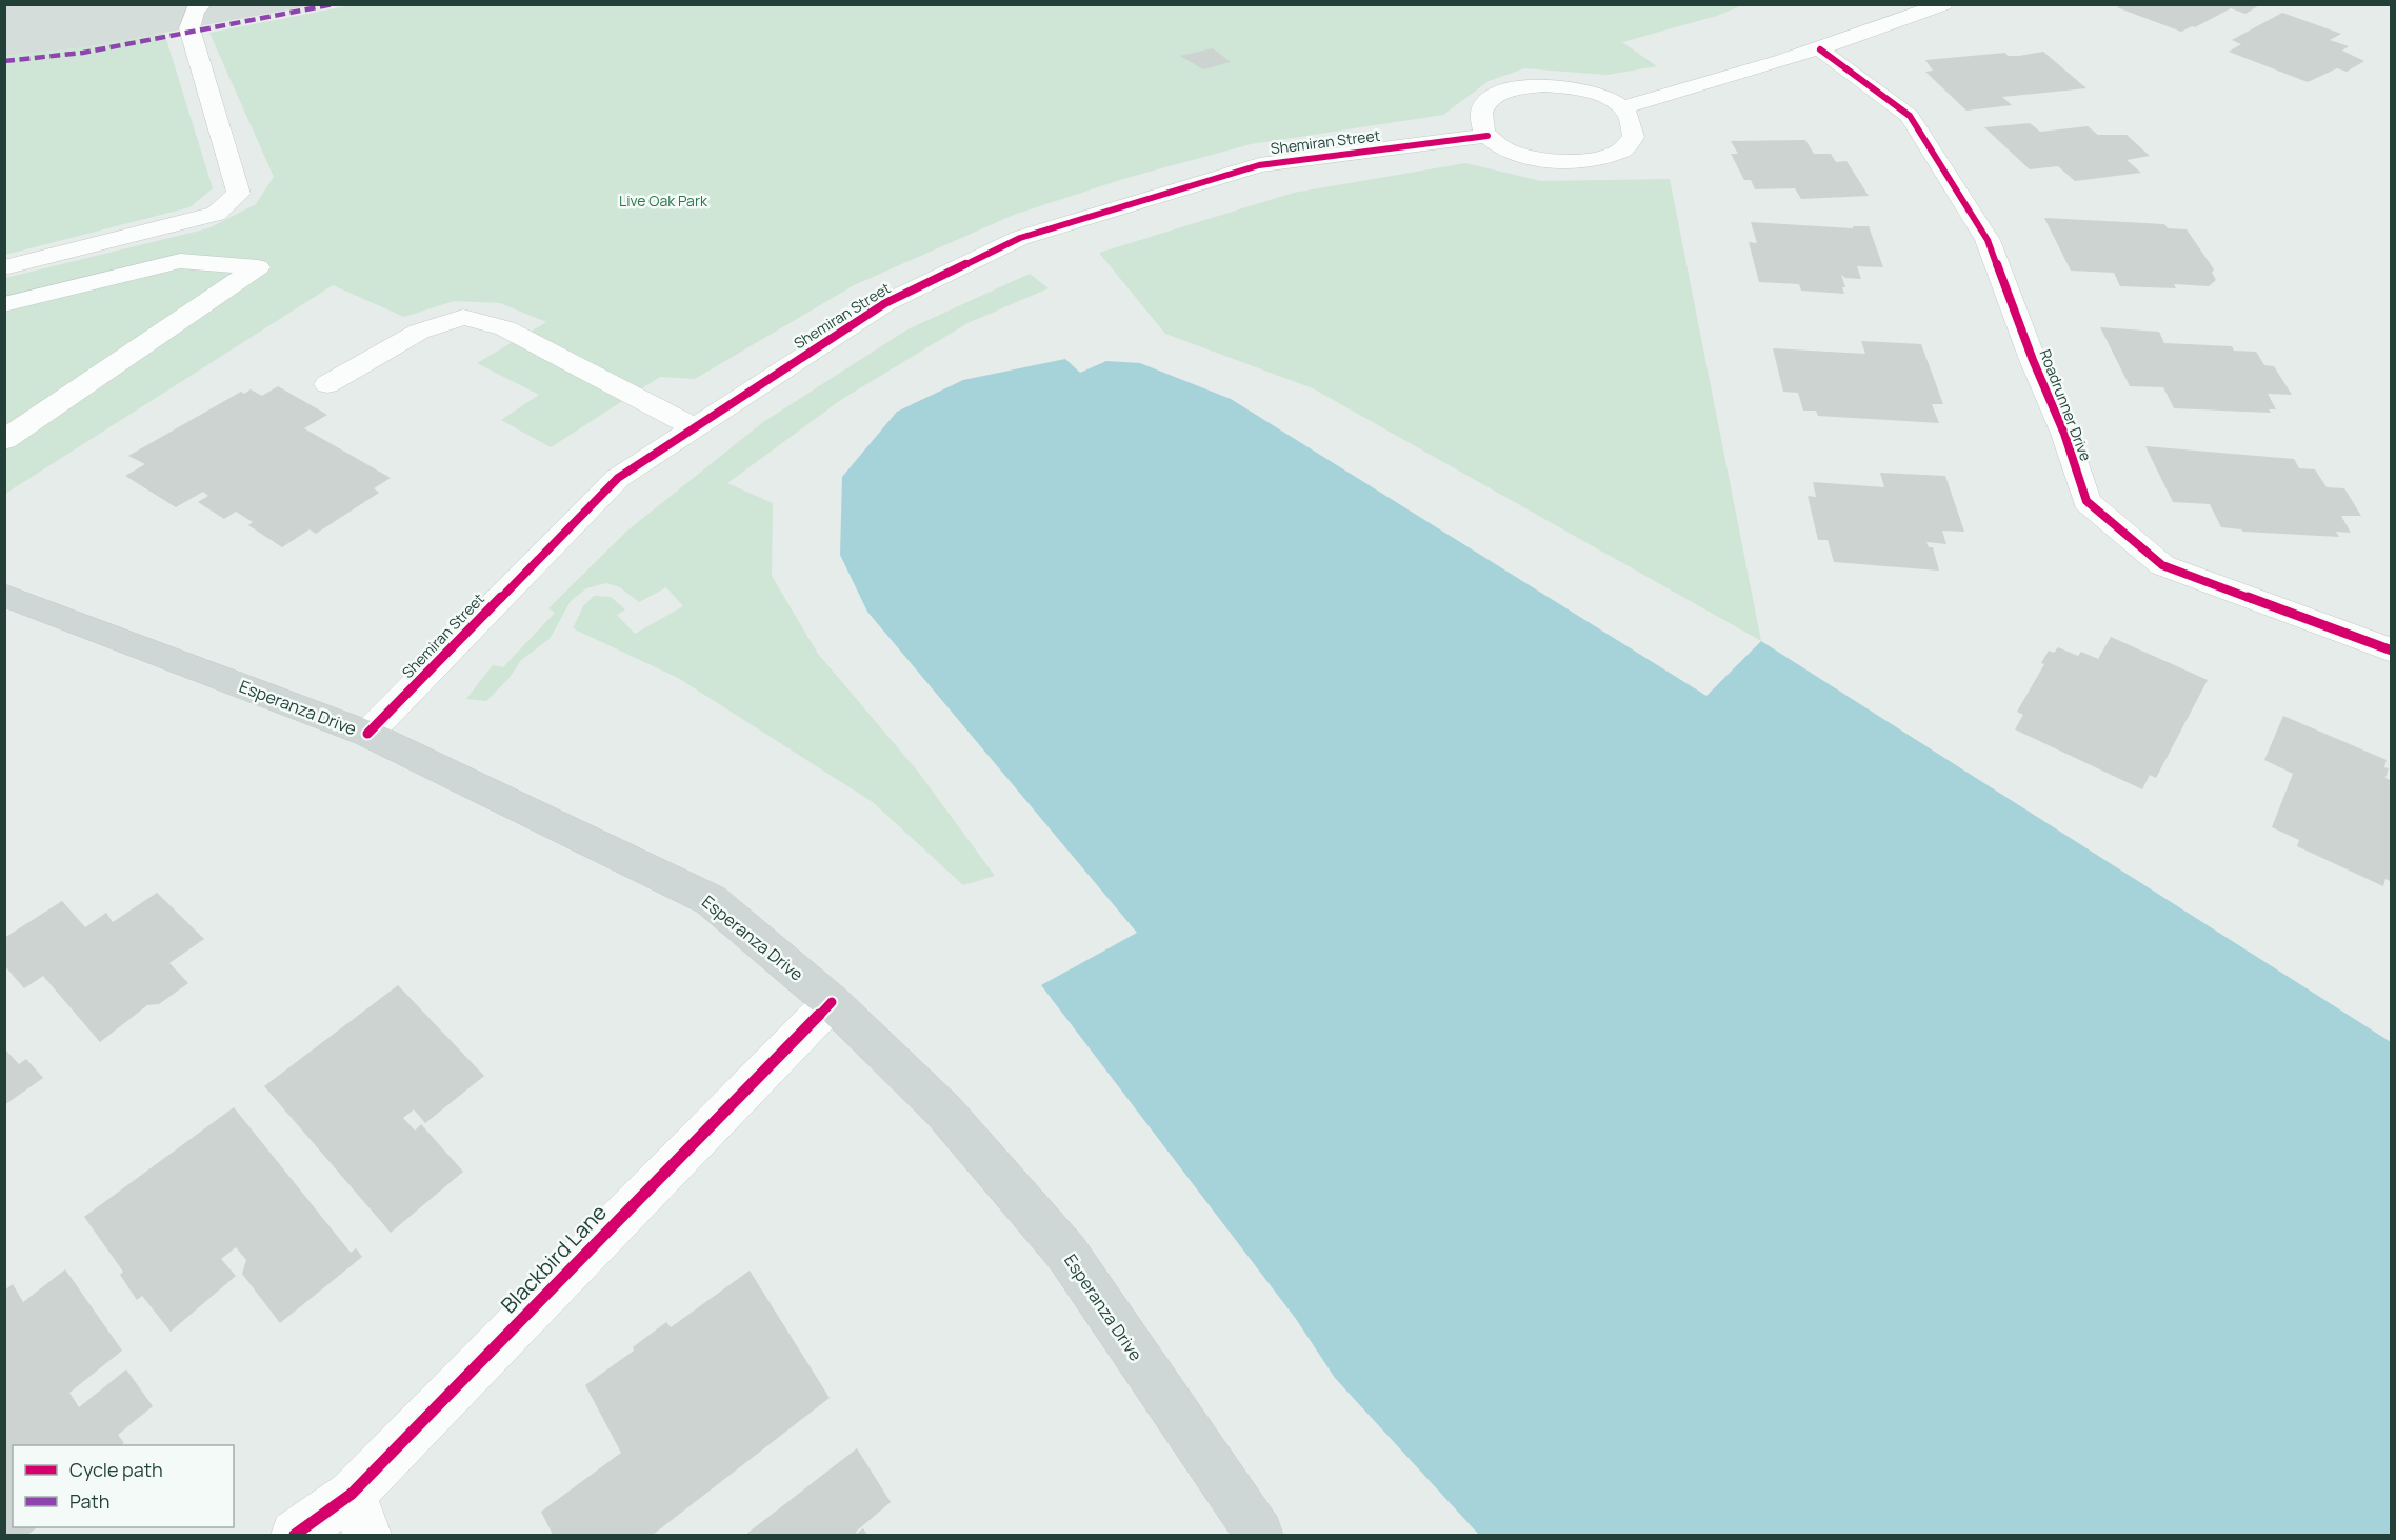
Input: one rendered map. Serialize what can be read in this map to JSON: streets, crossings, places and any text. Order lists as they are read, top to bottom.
{
  "streets": {
    "main road": ["Esperanza Drive"],
    "street": ["Shemiran Street", "Roadrunner Drive", "Blackbird Lane"]
  },
  "crossings": [
    ["Shemiran Street", "Esperanza Drive"],
    ["Esperanza Drive", "Blackbird Lane"]
  ],
  "parks": ["Live Oak Park"],
  "legend": ["Cycle path", "Path"]
}
